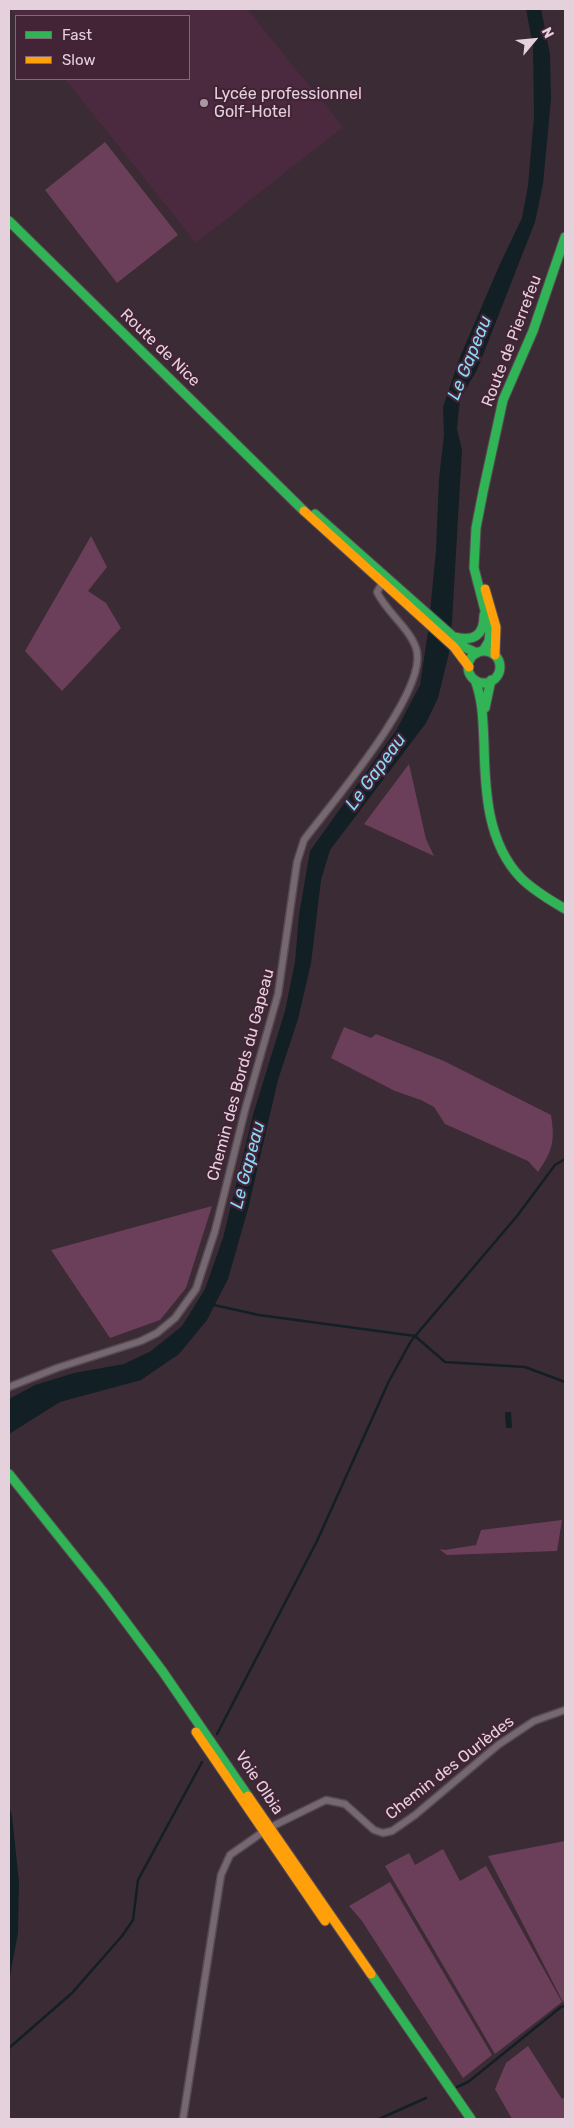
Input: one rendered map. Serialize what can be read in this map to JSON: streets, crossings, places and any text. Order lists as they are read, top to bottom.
{
  "streets": {
    "main road": ["Route de Pierrefeu", "Route de Nice", "Voie Olbia"],
    "street": ["Chemin des Bords du Gapeau", "Chemin des Ourlèdes"]
  },
  "water": ["Le Gapeau"],
  "places": ["Lycée professionnel Golf-Hotel"],
  "legend": ["Fast", "Slow"],
  "north": "top right"
}
